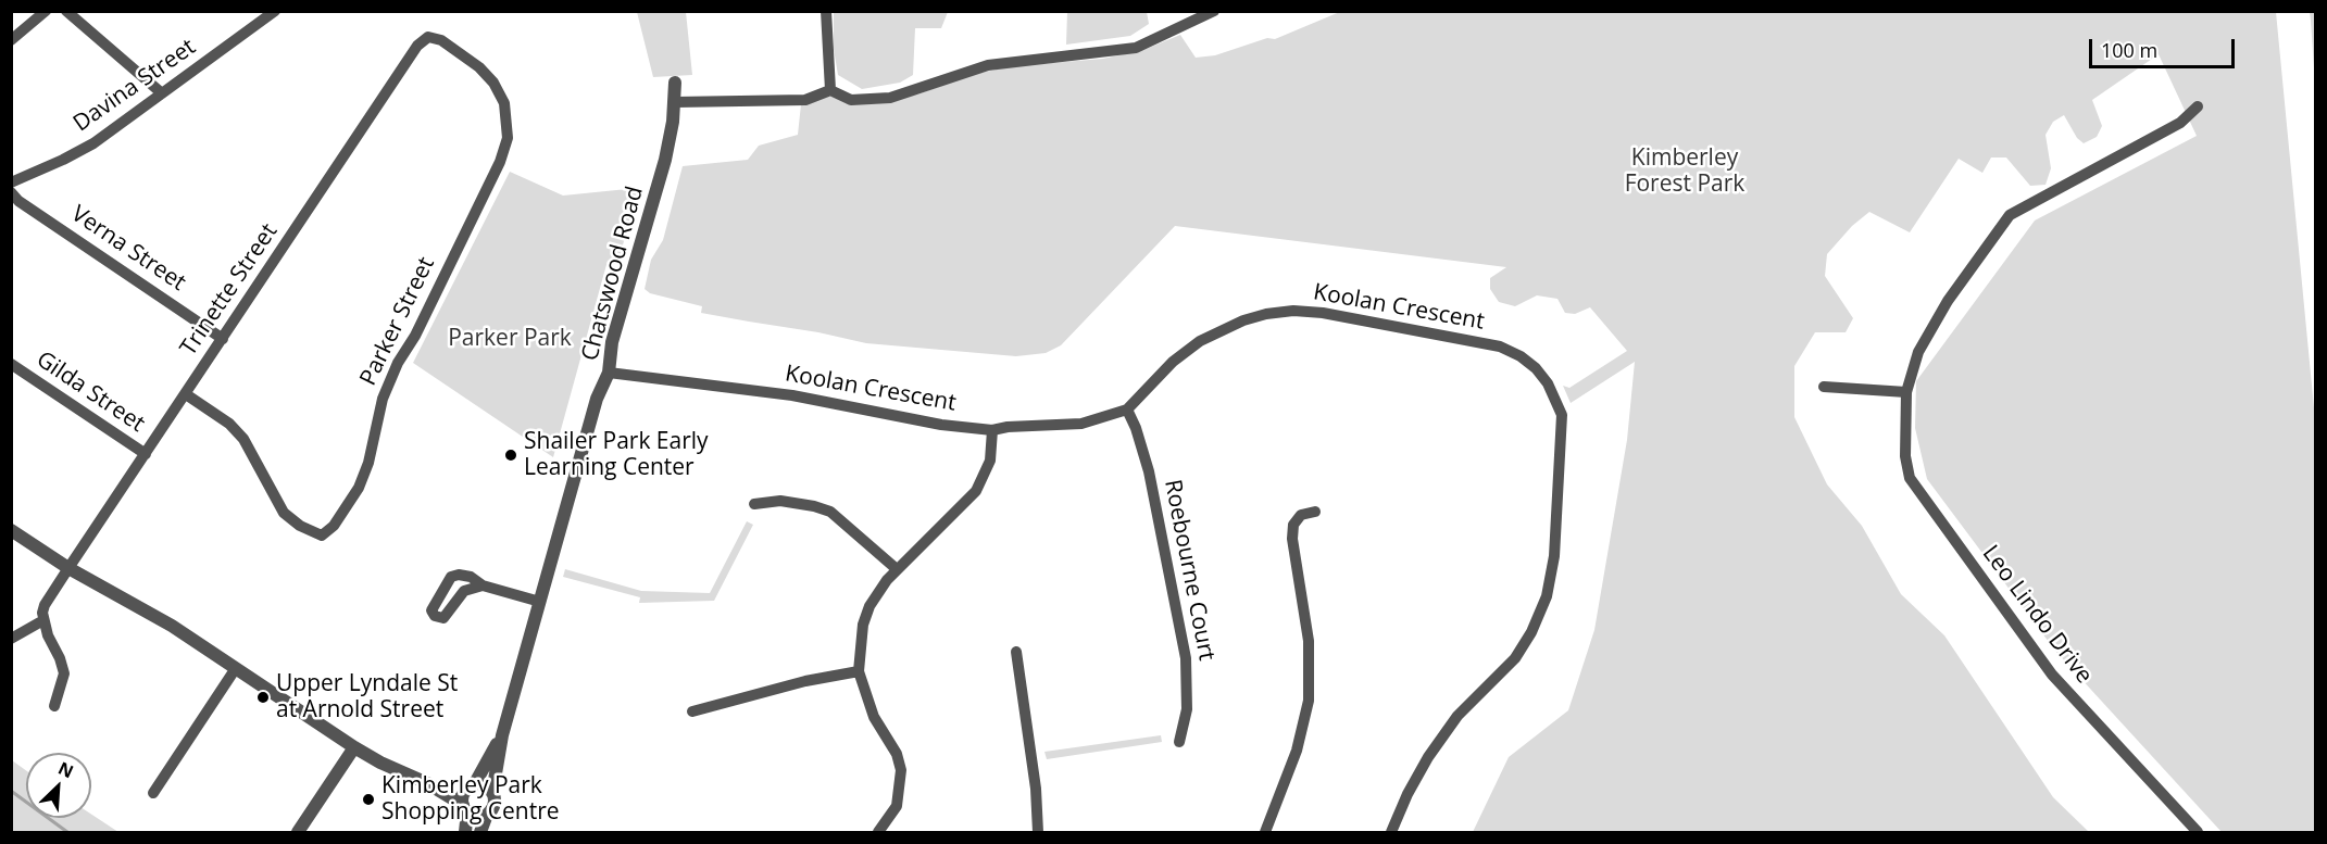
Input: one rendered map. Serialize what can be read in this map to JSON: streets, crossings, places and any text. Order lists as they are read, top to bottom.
{
  "streets": {
    "street": [
      "Davina Street",
      "Verna Street",
      "Chatswood Road",
      "Trinette Street",
      "Koolan Crescent",
      "Parker Street",
      "Gilda Street",
      "Roebourne Court",
      "Leo Lindo Drive"
    ]
  },
  "crossings": [
    ["Verna Street", "Trinette Street"],
    ["Chatswood Road", "Koolan Crescent"],
    ["Trinette Street", "Parker Street"],
    ["Trinette Street", "Gilda Street"],
    ["Koolan Crescent", "Roebourne Court"]
  ],
  "parks": ["Kimberley Forest Park", "Parker Park"],
  "places": ["Shailer Park Early Learning Center", "Upper Lyndale St at Arnold Street", "Kimberley Park Shopping Centre"],
  "scale_bar": "100 m",
  "north": "top right"
}
